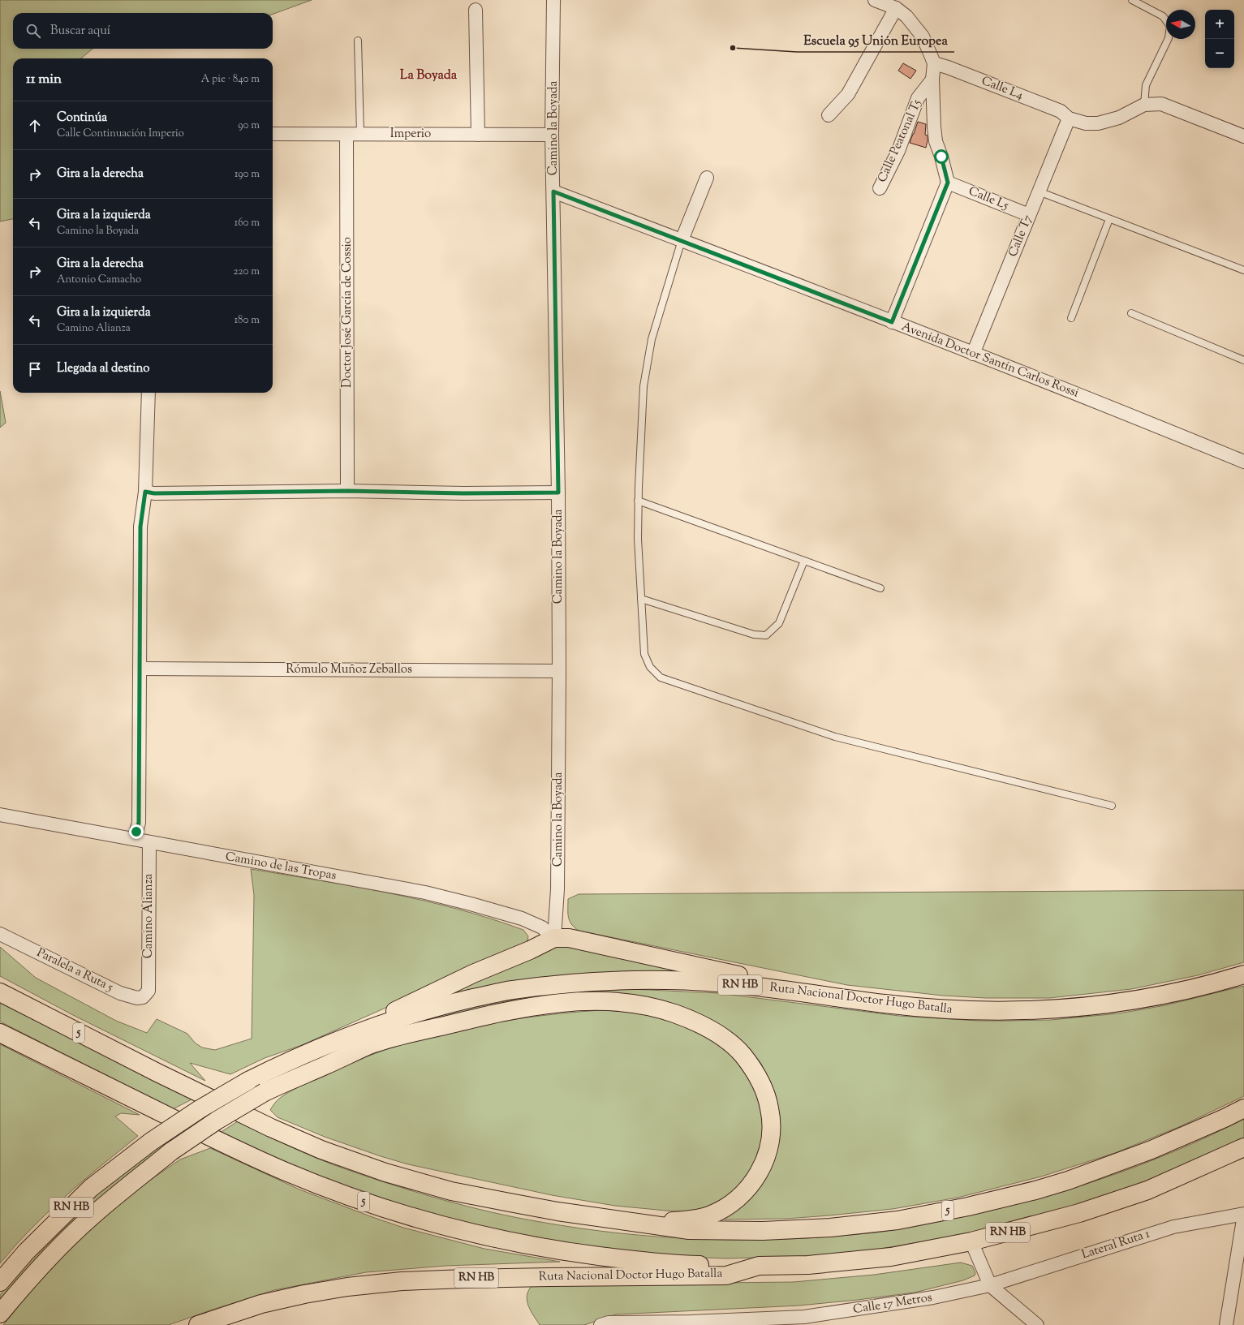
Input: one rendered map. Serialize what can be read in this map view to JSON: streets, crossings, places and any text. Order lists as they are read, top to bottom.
{
  "streets": {
    "highway": ["RN HB", "Ruta Nacional Doctor Hugo Batalla", "5"],
    "street": [
      "Calle L4",
      "Camino la Boyada",
      "Imperio",
      "Calle Peatonal T5",
      "Calle L5",
      "Calle T7",
      "Doctor José García de Cossio",
      "Avenida Doctor Santín Carlos Rossi",
      "Rómulo Muñoz Zeballos",
      "Camino de las Tropas",
      "Camino Alianza",
      "Paralela a Ruta 5",
      "Lateral Ruta 1",
      "Calle 17 Metros"
    ]
  },
  "crossings": [
    ["Calle L4", "Calle T7"],
    ["Camino la Boyada", "Imperio"],
    ["Camino la Boyada", "Avenida Doctor Santín Carlos Rossi"],
    ["Camino la Boyada", "Rómulo Muñoz Zeballos"],
    ["Camino la Boyada", "Camino de las Tropas"],
    ["Imperio", "Doctor José García de Cossio"],
    ["Calle L5", "Calle T7"],
    ["Calle T7", "Avenida Doctor Santín Carlos Rossi"],
    ["Camino de las Tropas", "Camino Alianza"],
    ["Camino Alianza", "Paralela a Ruta 5"],
    ["Ruta Nacional Doctor Hugo Batalla", "5"],
    ["Lateral Ruta 1", "Calle 17 Metros"]
  ],
  "districts": ["La Boyada"],
  "places": ["Escuela 95 Unión Europea"],
  "north": "left",
  "page": {
    "map_buttons": ["+", "−"],
    "search": "Buscar aquí",
    "heading": ["11 min", "A pie · 840 m"],
    "list": [
      ["Continúa", "Calle Continuación Imperio", "90 m"],
      ["Gira a la derecha", "190 m"],
      ["Gira a la izquierda", "Camino la Boyada", "160 m"],
      ["Gira a la derecha", "Antonio Camacho", "220 m"],
      ["Gira a la izquierda", "Camino Alianza", "180 m"],
      "Llegada al destino"
    ]
  }
}
